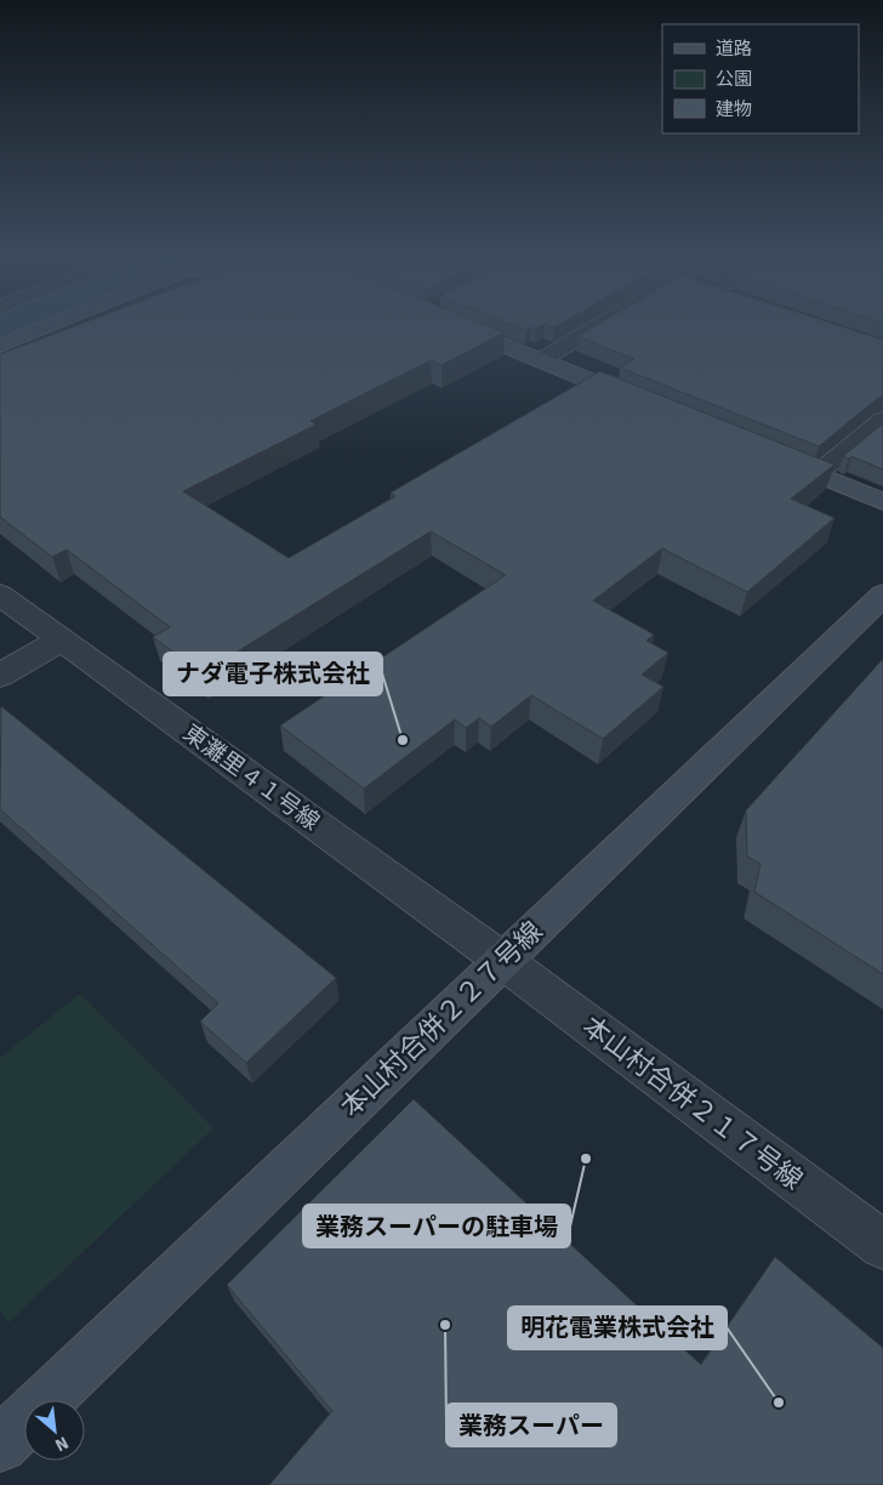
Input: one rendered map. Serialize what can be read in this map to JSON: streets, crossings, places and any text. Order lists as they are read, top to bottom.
{
  "streets": {
    "street": ["東灘里４１号線", "本山村合併２２７号線", "本山村合併２１７号線"]
  },
  "crossings": [
    ["東灘里４１号線", "本山村合併２２７号線"],
    ["東灘里４１号線", "本山村合併２１７号線"],
    ["本山村合併２２７号線", "本山村合併２１７号線"]
  ],
  "places": [
    "ナダ電子株式会社",
    "業務スーパーの駐車場",
    "業務スーパー",
    "明花電業株式会社"
  ],
  "legend": ["道路", "公園", "建物"],
  "north": "bottom right"
}
